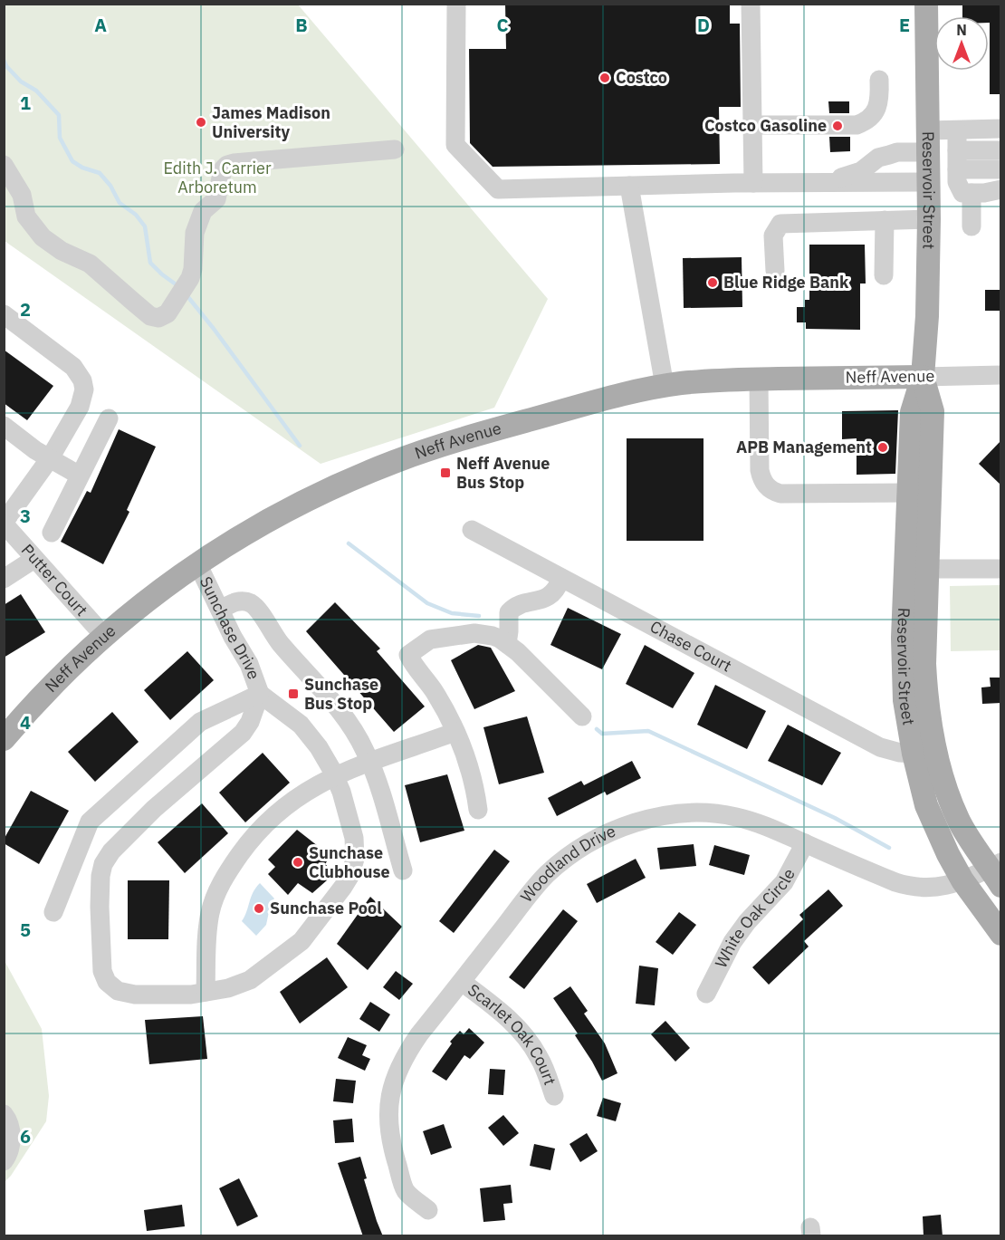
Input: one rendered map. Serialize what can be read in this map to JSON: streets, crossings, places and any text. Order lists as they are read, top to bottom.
{
  "streets": {
    "main road": ["Reservoir Street", "Neff Avenue"],
    "street": [
      "Putter Court",
      "Sunchase Drive",
      "Chase Court",
      "Woodland Drive",
      "White Oak Circle",
      "Scarlet Oak Court"
    ]
  },
  "crossings": [
    ["Reservoir Street", "Neff Avenue"],
    ["Reservoir Street", "Chase Court"],
    ["Reservoir Street", "Woodland Drive"],
    ["Neff Avenue", "Putter Court"],
    ["Neff Avenue", "Sunchase Drive"],
    ["Woodland Drive", "White Oak Circle"],
    ["Woodland Drive", "Scarlet Oak Court"]
  ],
  "parks": ["Edith J. Carrier Arboretum"],
  "places": {
    "other": [
      "Costco",
      "James Madison University",
      "Costco Gasoline",
      "Blue Ridge Bank",
      "APB Management",
      "Sunchase Clubhouse",
      "Sunchase Pool"
    ],
    "transit": ["Neff Avenue Bus Stop", "Sunchase Bus Stop"]
  },
  "north": "top",
  "grid": {
    "columns": [
      "A",
      "B",
      "C",
      "D",
      "E"
    ],
    "rows": [
      "1",
      "2",
      "3",
      "4",
      "5",
      "6"
    ]
  }
}
